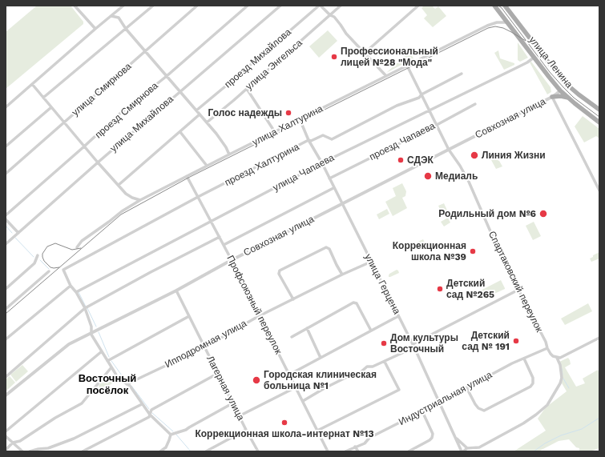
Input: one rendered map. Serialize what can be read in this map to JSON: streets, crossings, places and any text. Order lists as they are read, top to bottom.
{
  "streets": {
    "main road": ["улица Ленина"],
    "street": [
      "проезд Михайлова",
      "улица Энгельса",
      "улица Смирнова",
      "проезд Смирнова",
      "Совхозная улица",
      "улица Михайлова",
      "улица Халтурина",
      "проезд Чапаева",
      "проезд Халтурина",
      "улица Чапаева",
      "Спартаковский переулок",
      "улица Герцена",
      "Профсоюзный переулок",
      "Ипподромная улица",
      "Лагерная улица",
      "Индустриальная улица"
    ]
  },
  "crossings": [
    ["улица Ленина", "Совхозная улица"],
    ["улица Ленина", "улица Халтурина"],
    ["улица Ленина", "улица Чапаева"],
    ["Совхозная улица", "Спартаковский переулок"],
    ["Совхозная улица", "улица Герцена"],
    ["Совхозная улица", "Профсоюзный переулок"],
    ["Совхозная улица", "Лагерная улица"],
    ["улица Халтурина", "Спартаковский переулок"],
    ["улица Халтурина", "улица Герцена"],
    ["улица Халтурина", "Профсоюзный переулок"],
    ["проезд Чапаева", "Спартаковский переулок"],
    ["проезд Чапаева", "улица Герцена"],
    ["проезд Халтурина", "Спартаковский переулок"],
    ["проезд Халтурина", "улица Герцена"],
    ["проезд Халтурина", "Профсоюзный переулок"],
    ["улица Чапаева", "Спартаковский переулок"],
    ["улица Чапаева", "улица Герцена"],
    ["улица Чапаева", "Профсоюзный переулок"],
    ["Спартаковский переулок", "Индустриальная улица"],
    ["улица Герцена", "Ипподромная улица"],
    ["улица Герцена", "Индустриальная улица"],
    ["Профсоюзный переулок", "Ипподромная улица"],
    ["Ипподромная улица", "Лагерная улица"]
  ],
  "districts": ["Восточный посёлок"],
  "places": [
    "Профессиональный лицей №28 \"Мода\"",
    "Голос надежды",
    "Линия Жизни",
    "СДЭК",
    "Медиаль",
    "Родильный дом №6",
    "Коррекционная школа №39",
    "Детский сад №265",
    "Детский сад № 191",
    "Дом культуры Восточный",
    "Городская клиническая больница №1",
    "Коррекционная школа-интернат №13"
  ]
}
